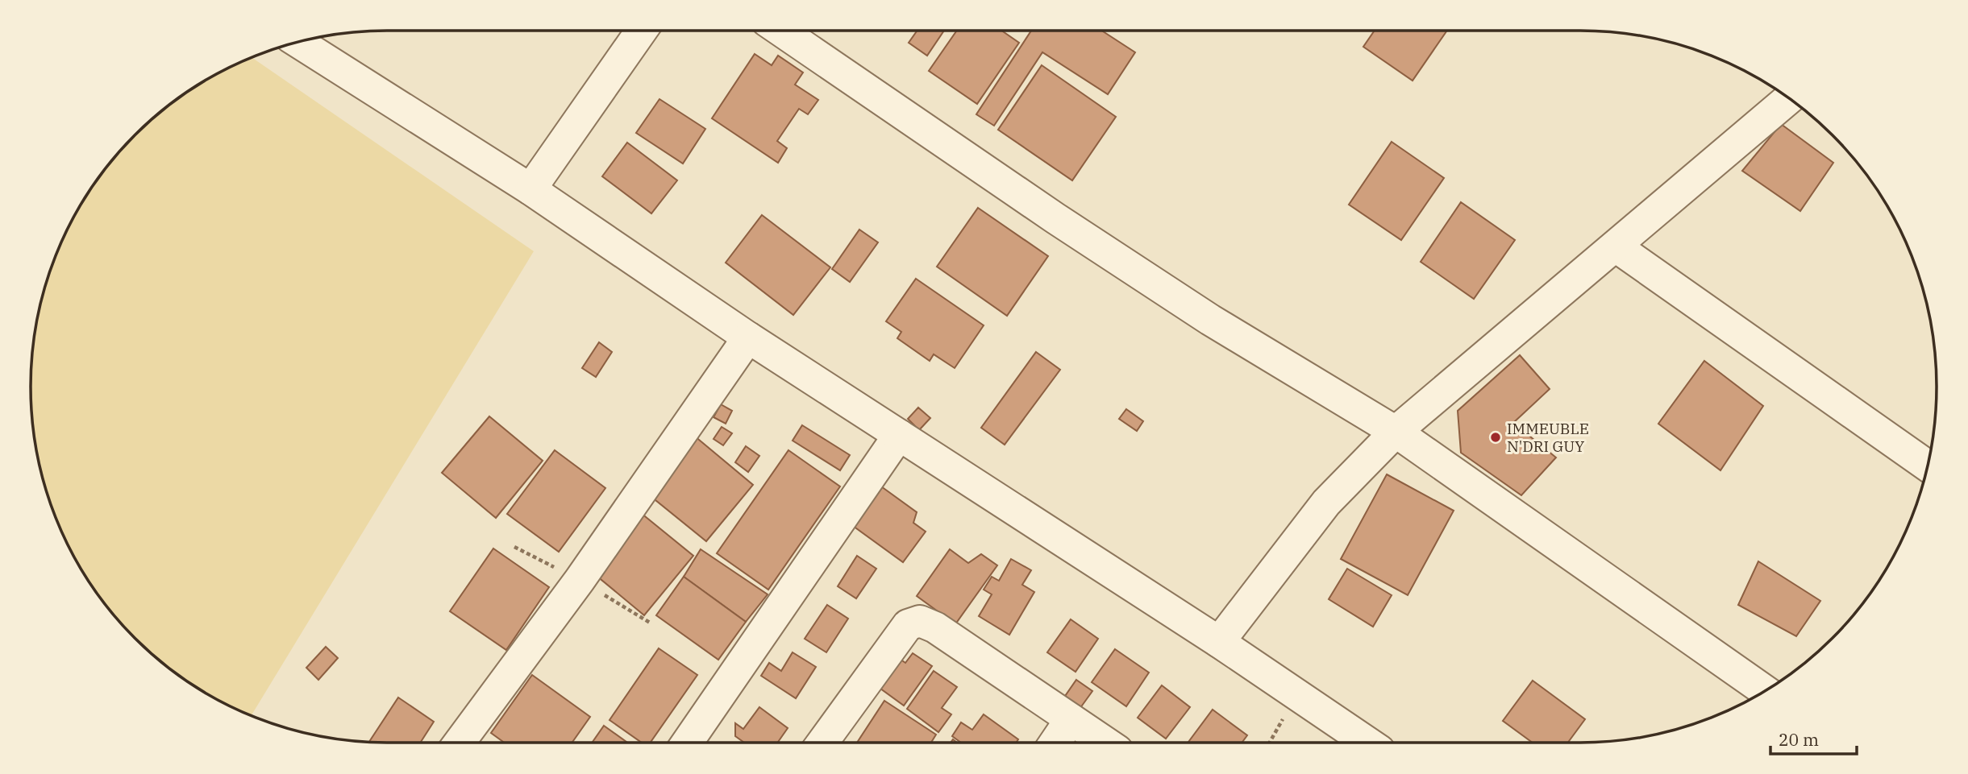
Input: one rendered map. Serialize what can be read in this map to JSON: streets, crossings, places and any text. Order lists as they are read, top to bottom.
{
  "places": ["IMMEUBLE N'DRI GUY"],
  "scale_bar": "20 m"
}
